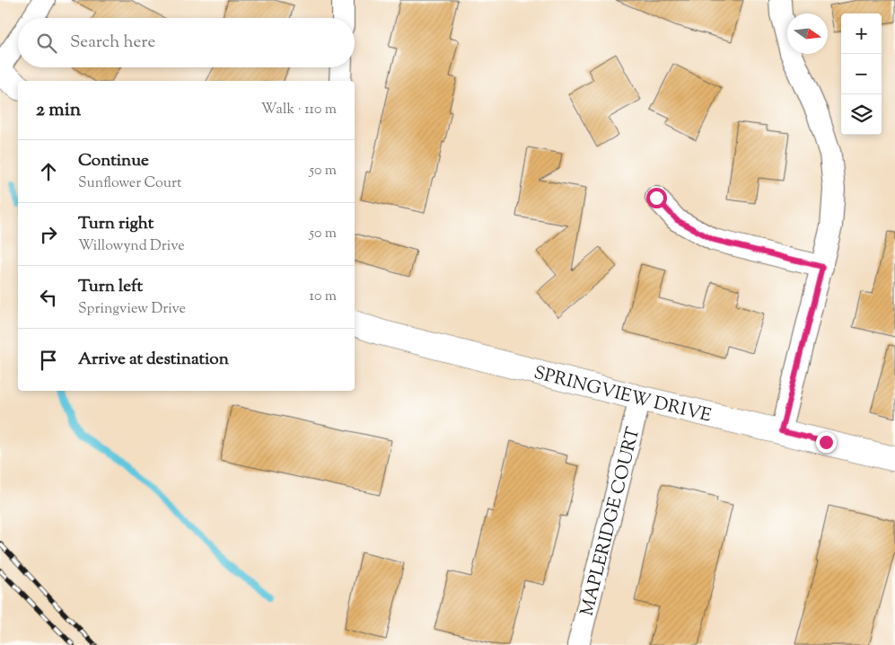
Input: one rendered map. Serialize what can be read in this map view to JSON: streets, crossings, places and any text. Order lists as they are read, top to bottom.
{
  "streets": {
    "street": ["SPRINGVIEW DRIVE", "MAPLERIDGE COURT"]
  },
  "crossings": [
    ["SPRINGVIEW DRIVE", "MAPLERIDGE COURT"]
  ],
  "north": "right",
  "page": {
    "map_buttons": ["+", "−"],
    "search": "Search here",
    "heading": ["2 min", "Walk · 110 m"],
    "list": [
      ["Continue", "Sunflower Court", "50 m"],
      ["Turn right", "Willowynd Drive", "50 m"],
      ["Turn left", "Springview Drive", "10 m"],
      "Arrive at destination"
    ]
  }
}
